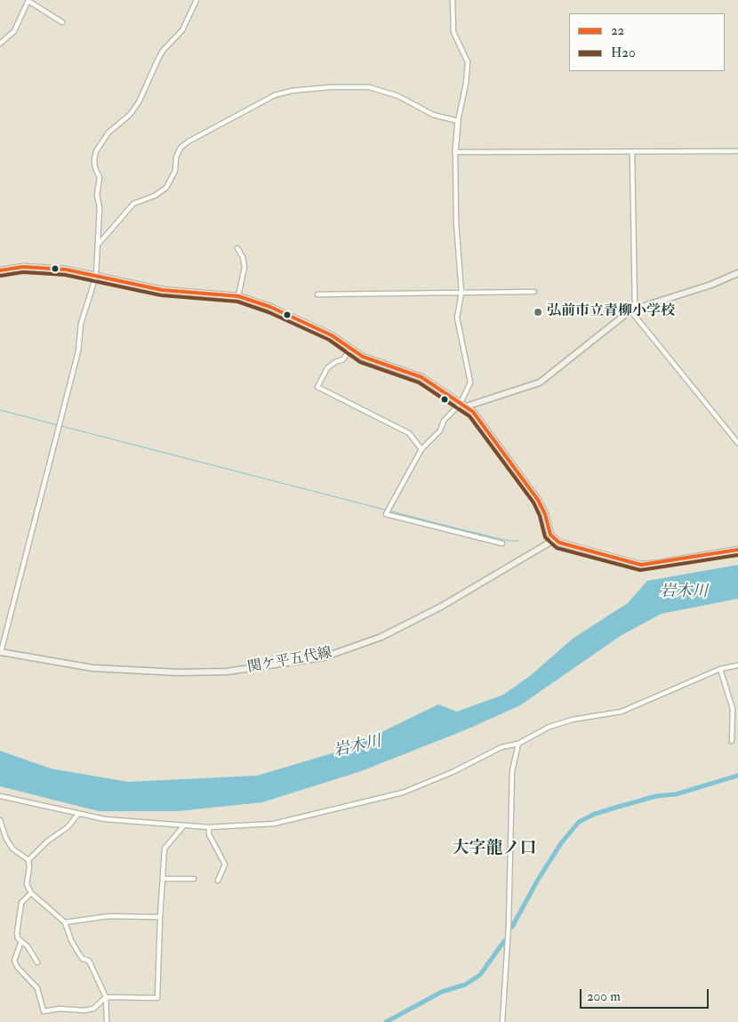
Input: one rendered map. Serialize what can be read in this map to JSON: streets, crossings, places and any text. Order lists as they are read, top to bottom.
{
  "streets": {
    "main road": ["関ケ平五代線"]
  },
  "districts": ["大字龍ノ口"],
  "water": ["岩木川"],
  "places": ["弘前市立青柳小学校"],
  "lines": ["transit line 22", "transit line H20"],
  "legend": ["22", "H20"],
  "scale_bar": "200 m"
}
